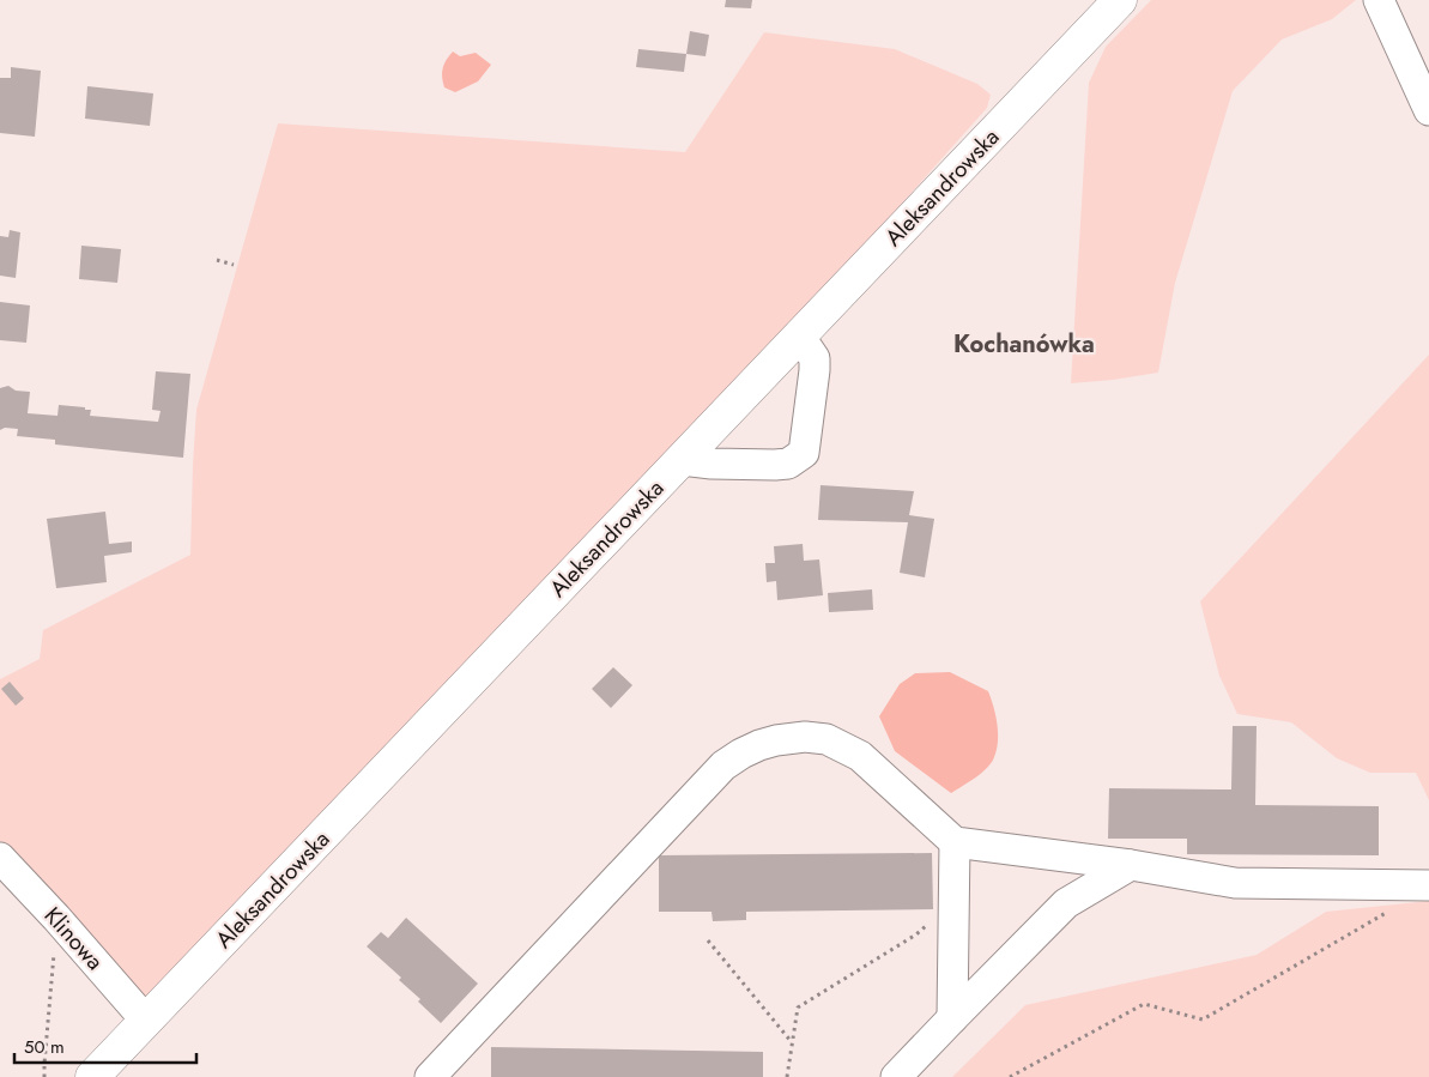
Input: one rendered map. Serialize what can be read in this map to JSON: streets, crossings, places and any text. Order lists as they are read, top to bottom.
{
  "streets": {
    "main road": ["Aleksandrowska"],
    "street": ["Klinowa"]
  },
  "crossings": [
    ["Aleksandrowska", "Klinowa"]
  ],
  "districts": ["Kochanówka"],
  "scale_bar": "50 m"
}
